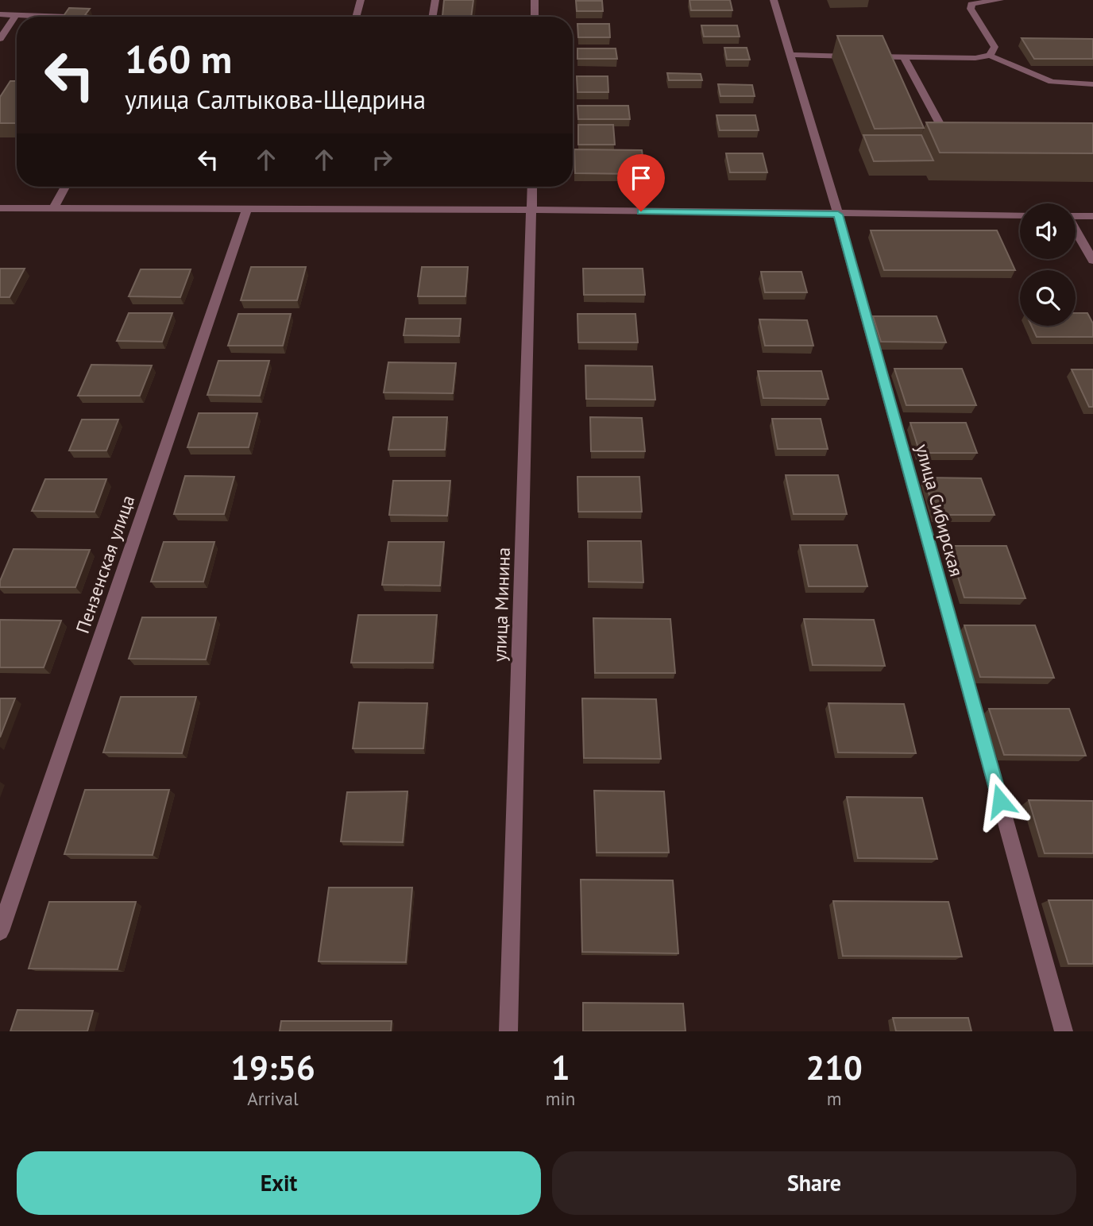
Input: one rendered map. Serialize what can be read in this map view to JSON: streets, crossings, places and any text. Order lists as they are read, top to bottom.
{
  "streets": {
    "street": ["улица Сибирская", "Пензенская улица", "улица Минина"]
  },
  "page": {
    "turn": ["160 m", "улица Салтыкова-Щедрина"],
    "eta": [
      "19:56",
      "Arrival",
      "1",
      "min",
      "210",
      "m"
    ],
    "buttons": ["Exit", "Share"]
  }
}
